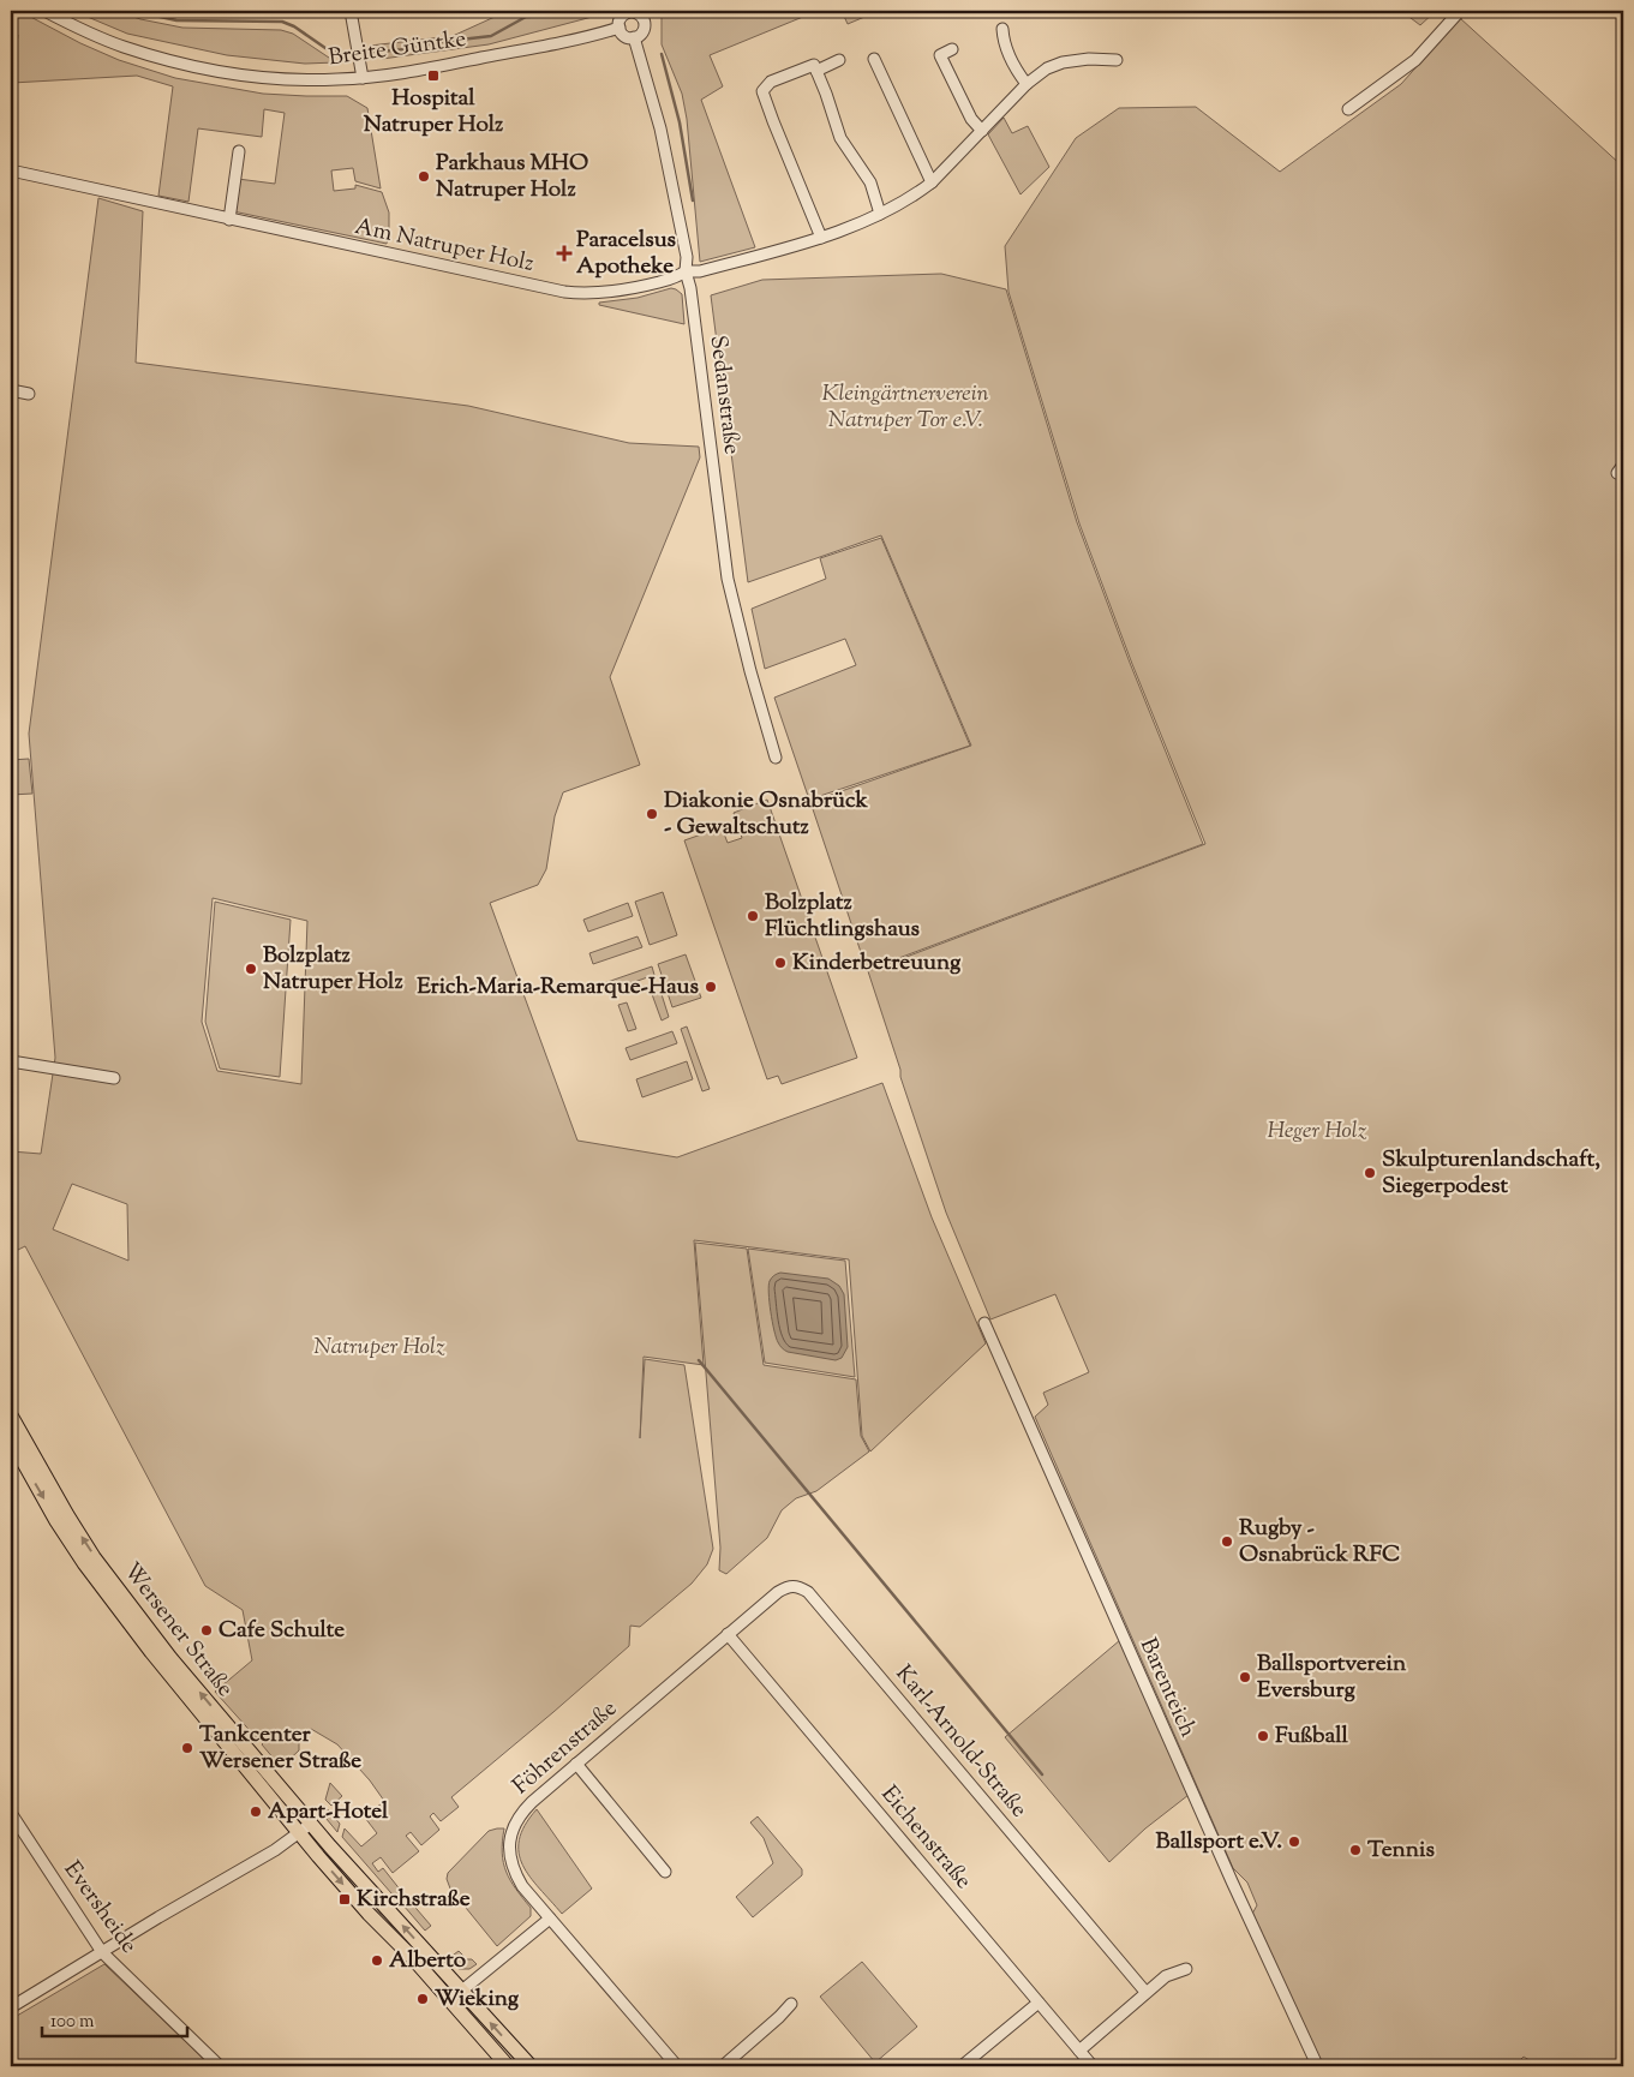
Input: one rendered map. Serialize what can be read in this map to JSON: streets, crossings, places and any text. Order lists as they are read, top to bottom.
{
  "streets": {
    "main road": ["Wersener Straße"],
    "street": [
      "Breite Güntke",
      "Am Natruper Holz",
      "Sedanstraße",
      "Barenteich",
      "Karl-Arnold-Straße",
      "Föhrenstraße",
      "Eichenstraße",
      "Eversheide"
    ]
  },
  "crossings": [
    ["Breite Güntke", "Sedanstraße"],
    ["Am Natruper Holz", "Sedanstraße"],
    ["Karl-Arnold-Straße", "Föhrenstraße"],
    ["Karl-Arnold-Straße", "Eichenstraße"],
    ["Föhrenstraße", "Eichenstraße"]
  ],
  "parks": ["Kleingärtnerverein Natruper Tor e.V.", "Heger Holz", "Natruper Holz"],
  "places": {
    "transit": ["Hospital Natruper Holz", "Kirchstraße"],
    "other": [
      "Parkhaus MHO Natruper Holz",
      "Diakonie Osnabrück - Gewaltschutz",
      "Bolzplatz Flüchtlingshaus",
      "Kinderbetreuung",
      "Bolzplatz Natruper Holz",
      "Erich-Maria-Remarque-Haus",
      "Skulpturenlandschaft, Siegerpodest",
      "Rugby - Osnabrück RFC",
      "Cafe Schulte",
      "Ballsportverein Eversburg",
      "Fußball",
      "Tankcenter Wersener Straße",
      "Apart-Hotel",
      "Ballsport e.V.",
      "Tennis",
      "Alberto",
      "Wieking"
    ],
    "health": ["Paracelsus Apotheke"]
  },
  "scale_bar": "100 m"
}
